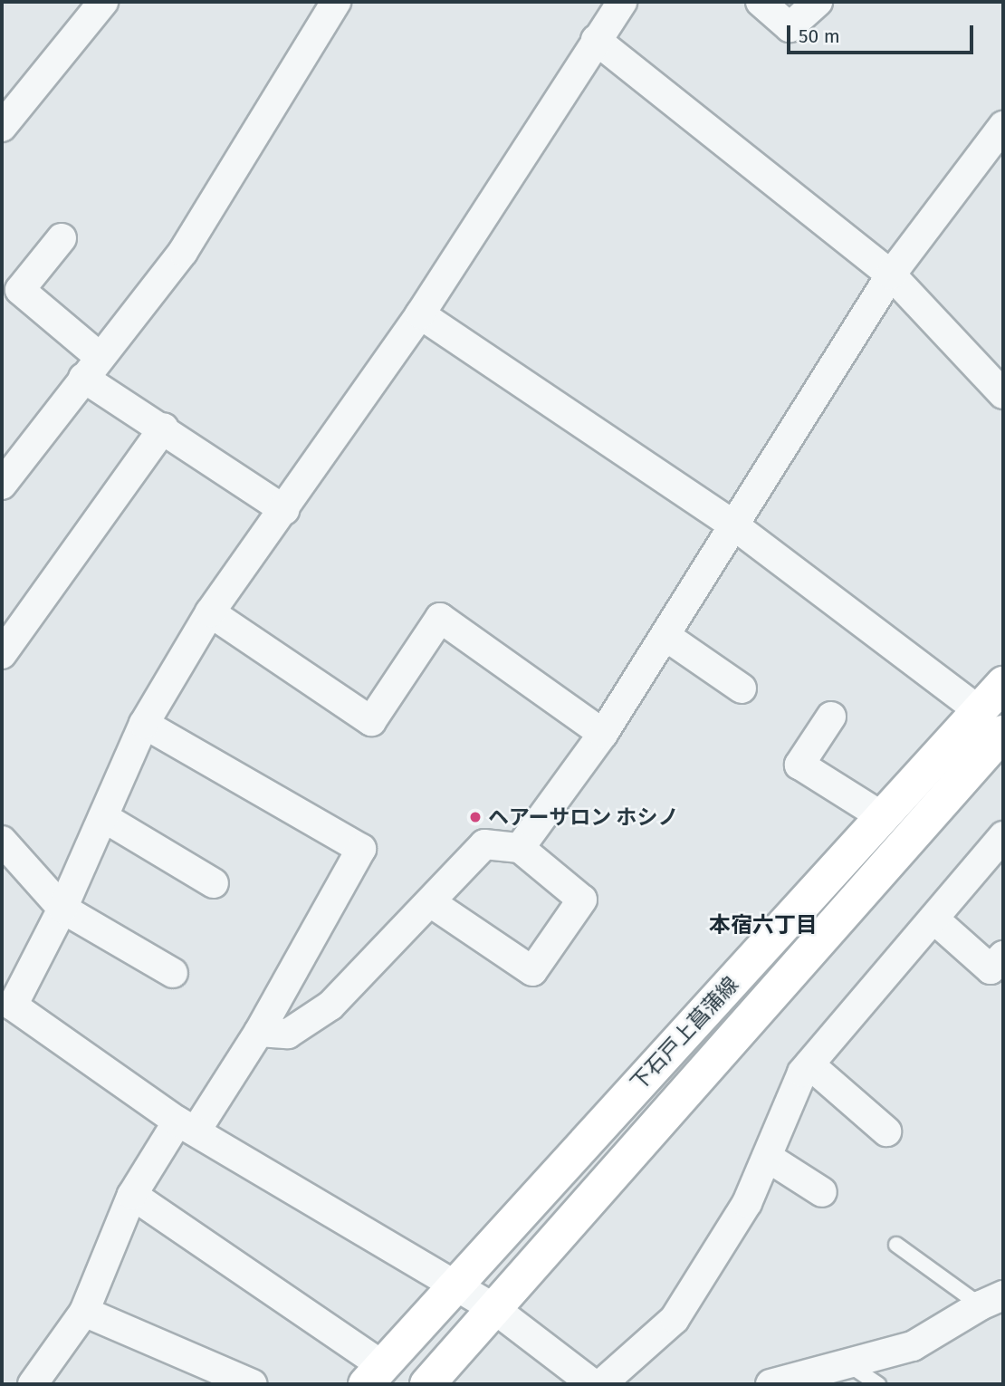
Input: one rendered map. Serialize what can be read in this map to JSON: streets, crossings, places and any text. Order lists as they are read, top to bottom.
{
  "streets": {
    "main road": ["下石戸上菖蒲線"]
  },
  "districts": ["本宿六丁目"],
  "places": ["ヘアーサロン ホシノ"],
  "scale_bar": "50 m"
}
